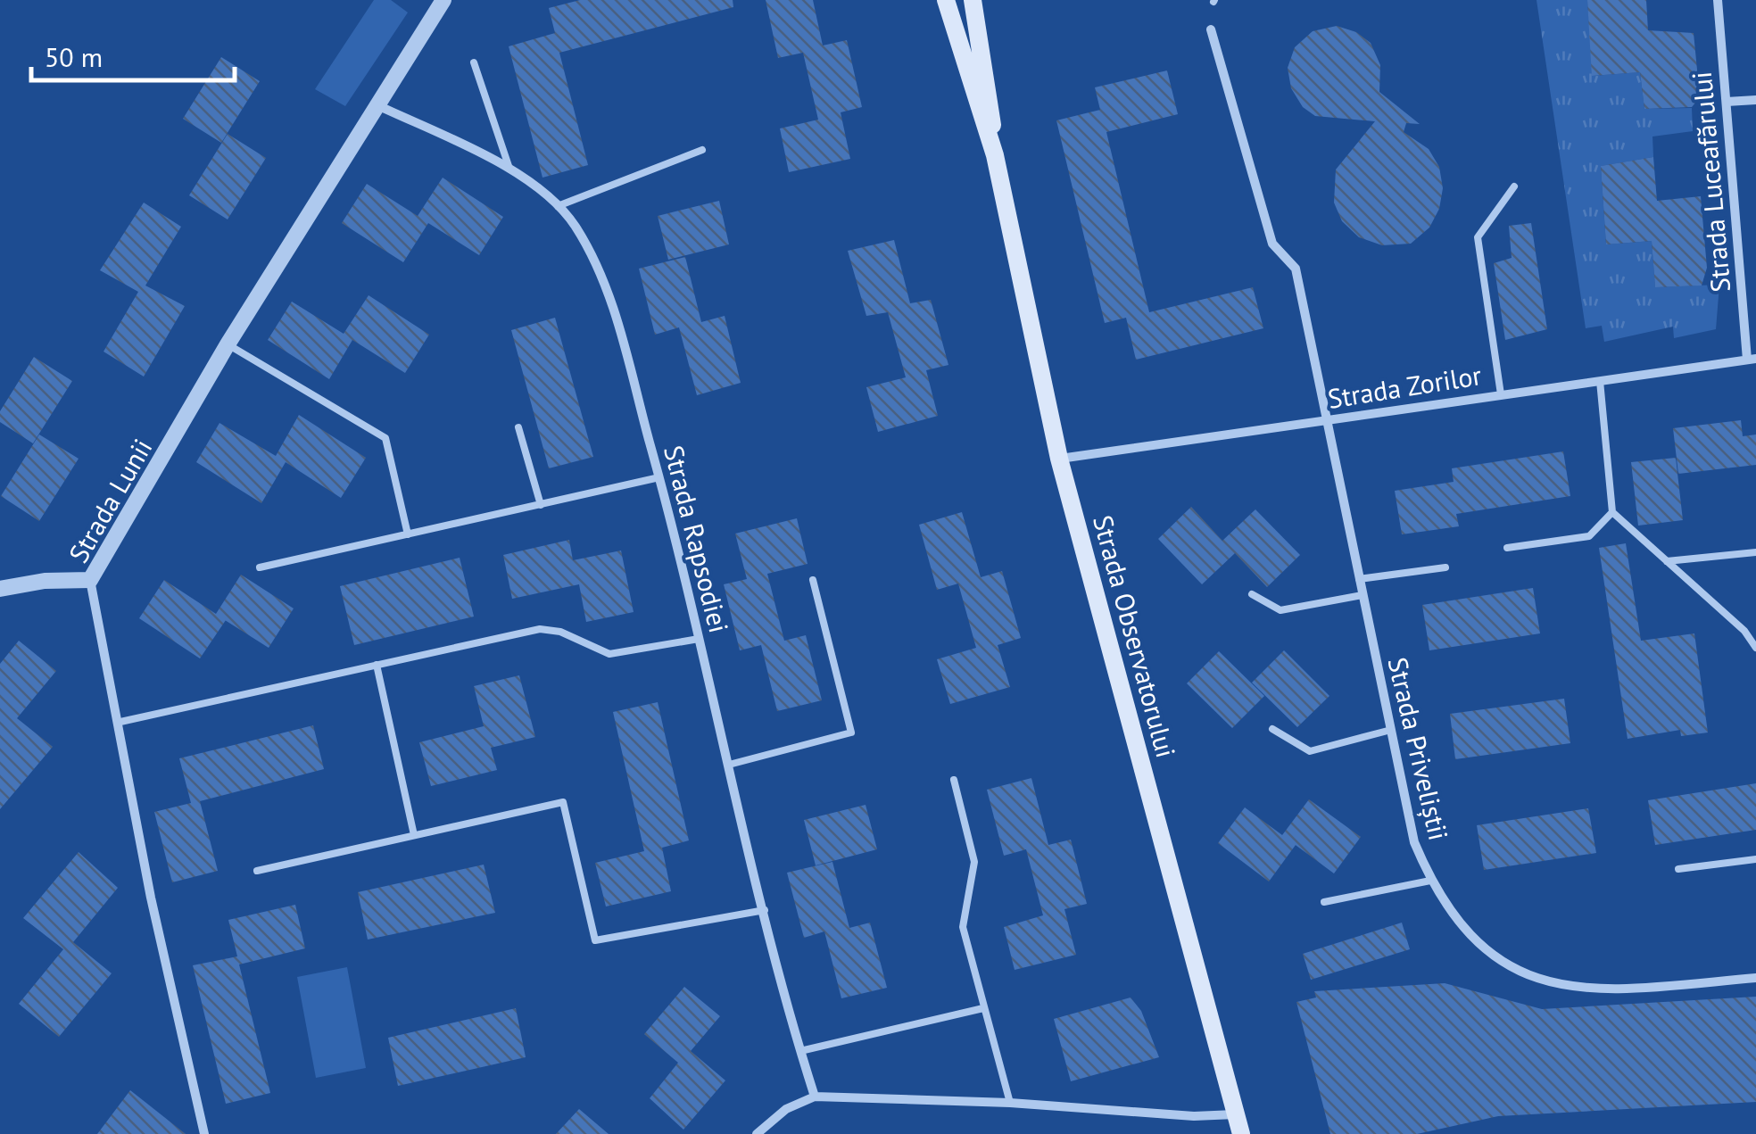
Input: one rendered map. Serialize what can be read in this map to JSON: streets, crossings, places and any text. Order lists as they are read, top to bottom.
{
  "streets": {
    "main road": ["Strada Observatorului"],
    "street": [
      "Strada Luceafărului",
      "Strada Zorilor",
      "Strada Lunii",
      "Strada Rapsodiei",
      "Strada Priveliștii"
    ]
  },
  "crossings": [
    ["Strada Luceafărului", "Strada Zorilor"],
    ["Strada Zorilor", "Strada Observatorului"],
    ["Strada Zorilor", "Strada Priveliștii"],
    ["Strada Lunii", "Strada Rapsodiei"]
  ],
  "scale_bar": "50 m"
}
